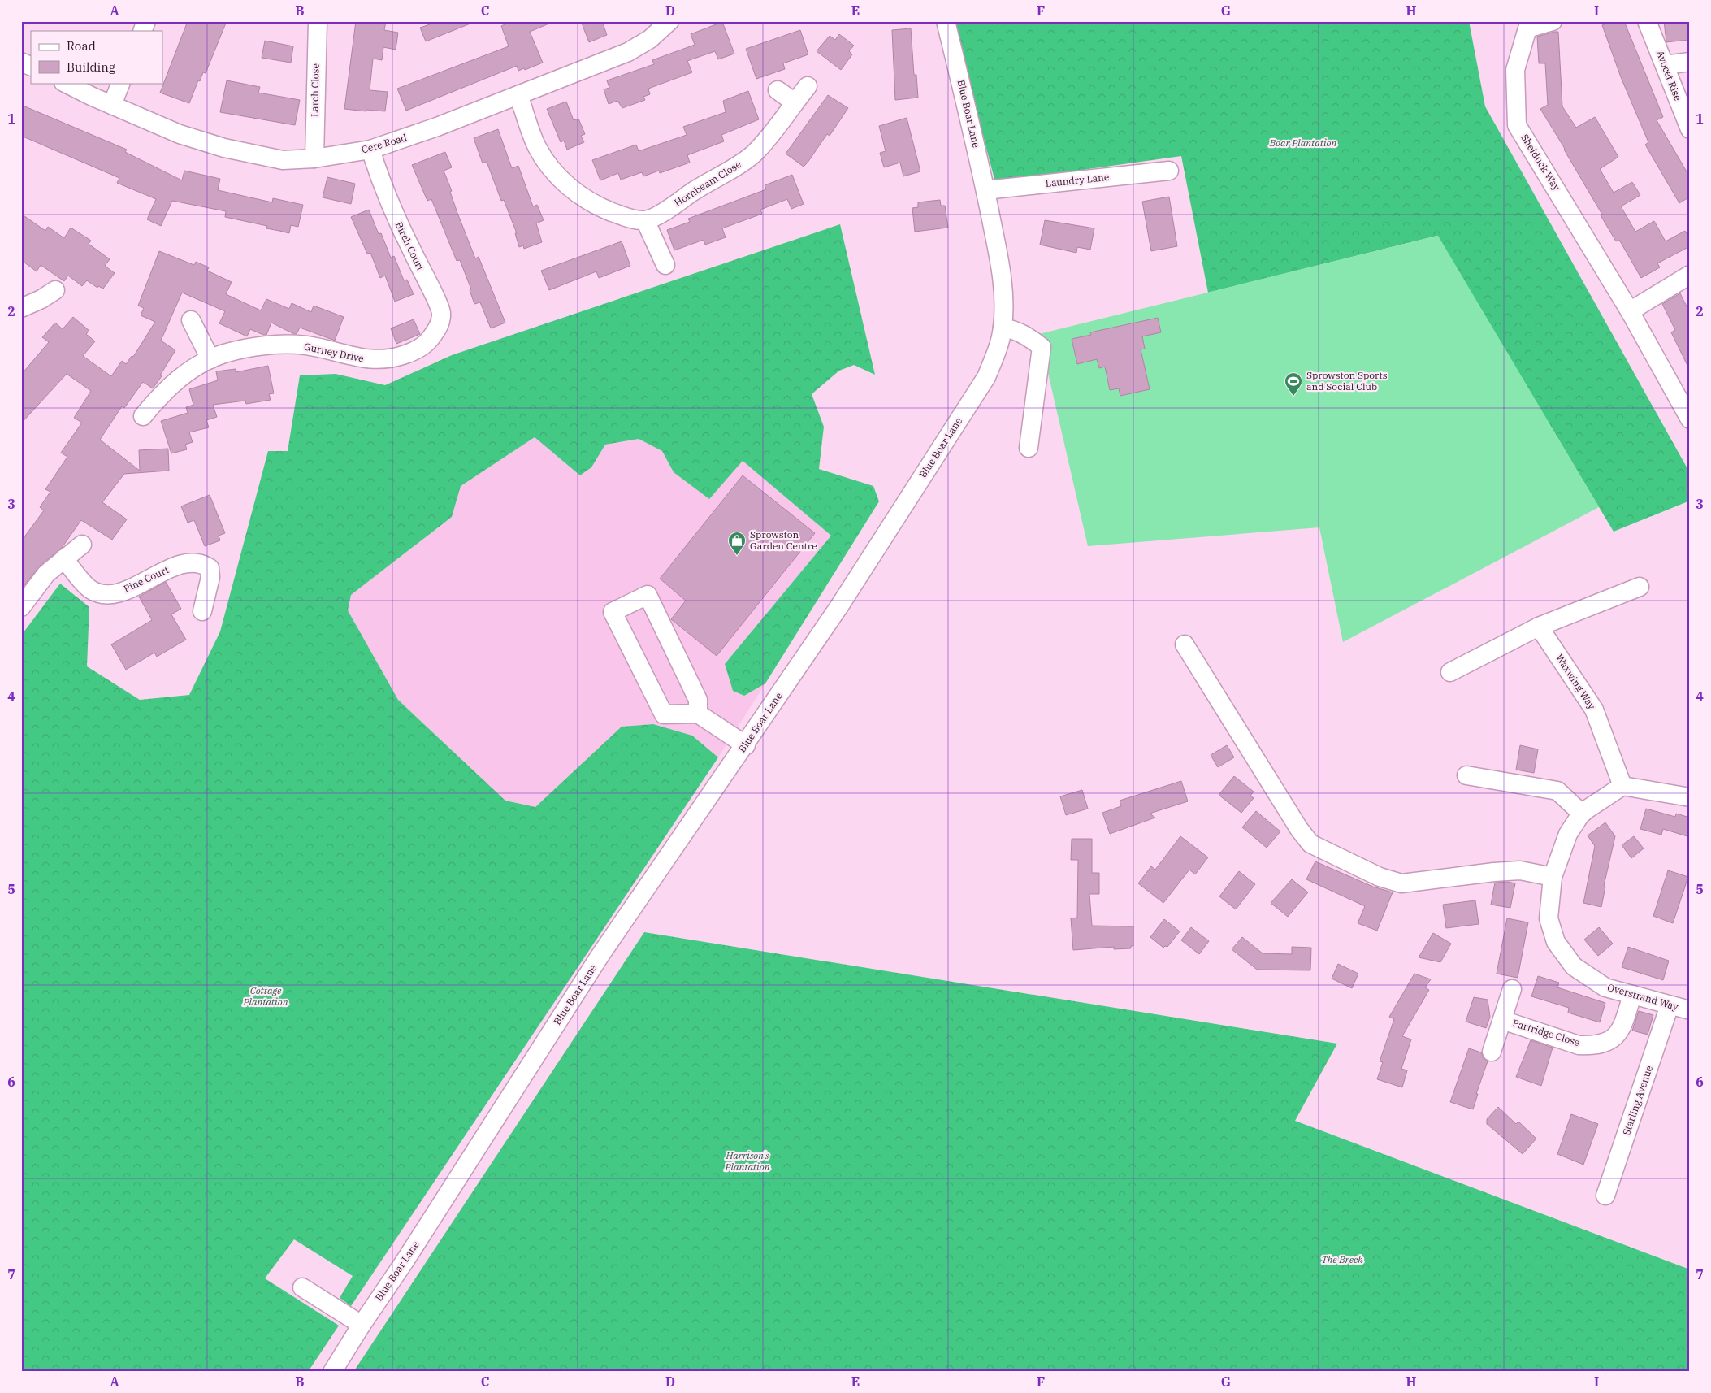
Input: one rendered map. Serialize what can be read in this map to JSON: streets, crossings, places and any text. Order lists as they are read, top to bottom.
{
  "streets": {
    "street": [
      "Avocet Rise",
      "Larch Close",
      "Blue Boar Lane",
      "Cere Road",
      "Shelduck Way",
      "Laundry Lane",
      "Hornbeam Close",
      "Birch Court",
      "Gurney Drive",
      "Pine Court",
      "Waxwing Way",
      "Overstrand Way",
      "Partridge Close",
      "Starling Avenue"
    ]
  },
  "crossings": [
    ["Larch Close", "Cere Road"],
    ["Blue Boar Lane", "Laundry Lane"],
    ["Cere Road", "Birch Court"],
    ["Birch Court", "Gurney Drive"],
    ["Waxwing Way", "Overstrand Way"],
    ["Overstrand Way", "Partridge Close"],
    ["Overstrand Way", "Starling Avenue"]
  ],
  "parks": [
    "Boar Plantation",
    "Cottage Plantation",
    "Harrison's Plantation",
    "The Breck"
  ],
  "places": {
    "sports": ["Sprowston Sports and Social Club"],
    "shop": ["Sprowston Garden Centre"]
  },
  "legend": ["Road", "Building"],
  "grid": {
    "columns": [
      "A",
      "B",
      "C",
      "D",
      "E",
      "F",
      "G",
      "H",
      "I"
    ],
    "rows": [
      "1",
      "2",
      "3",
      "4",
      "5",
      "6",
      "7"
    ]
  }
}
